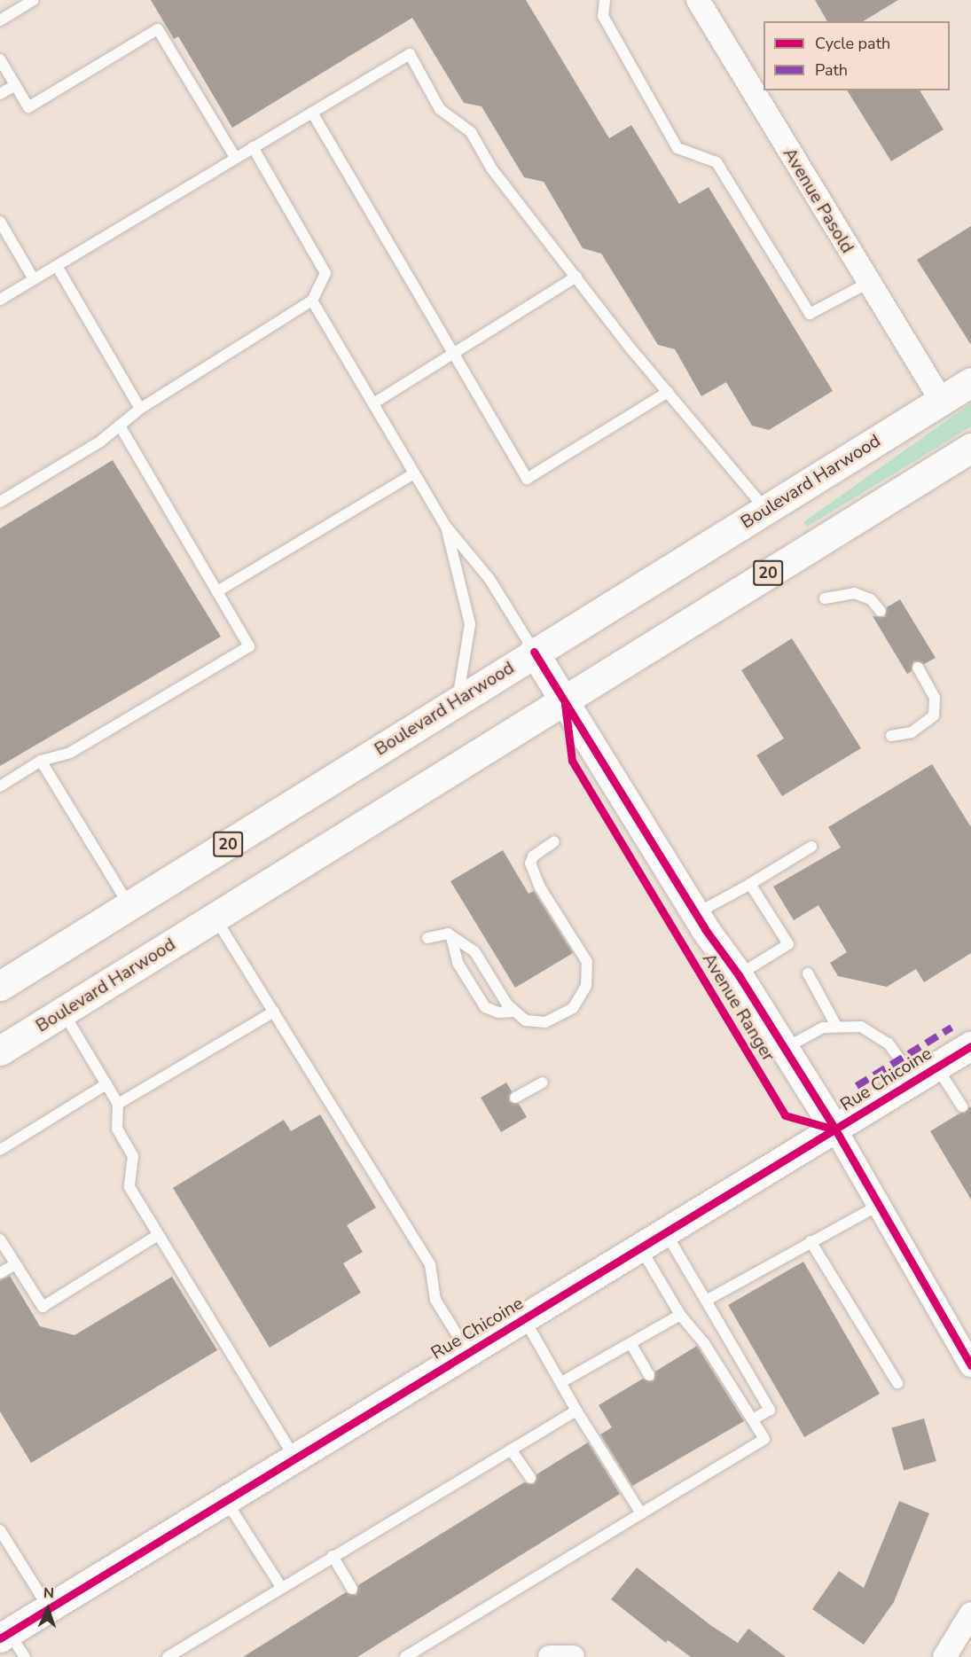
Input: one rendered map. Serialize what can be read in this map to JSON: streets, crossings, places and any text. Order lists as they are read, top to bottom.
{
  "streets": {
    "highway": ["Boulevard Harwood", "20"],
    "street": ["Avenue Pasold", "Avenue Ranger", "Rue Chicoine"]
  },
  "crossings": [
    ["Avenue Pasold", "Boulevard Harwood"],
    ["Boulevard Harwood", "Avenue Ranger"],
    ["Avenue Ranger", "Rue Chicoine"]
  ],
  "legend": ["Cycle path", "Path"],
  "north": "top"
}
